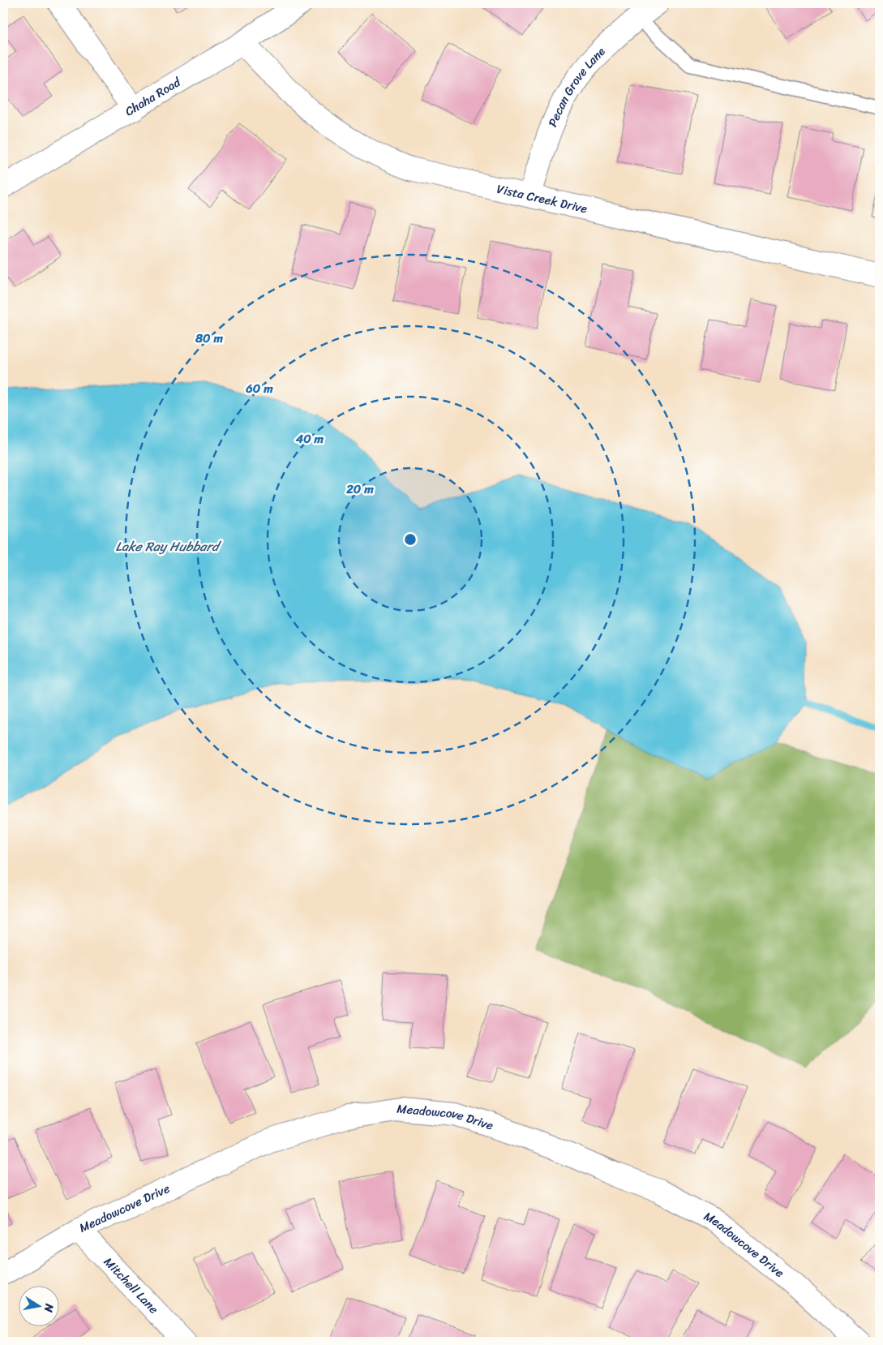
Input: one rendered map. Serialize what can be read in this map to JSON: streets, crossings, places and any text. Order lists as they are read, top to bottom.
{
  "streets": {
    "street": [
      "Pecan Grove Lane",
      "Chaha Road",
      "Vista Creek Drive",
      "Meadowcove Drive",
      "Mitchell Lane"
    ]
  },
  "crossings": [
    ["Pecan Grove Lane", "Vista Creek Drive"],
    ["Chaha Road", "Vista Creek Drive"],
    ["Meadowcove Drive", "Mitchell Lane"]
  ],
  "water": ["Lake Ray Hubbard"],
  "north": "right",
  "rings": [
    "80 m",
    "60 m",
    "40 m",
    "20 m"
  ]
}
